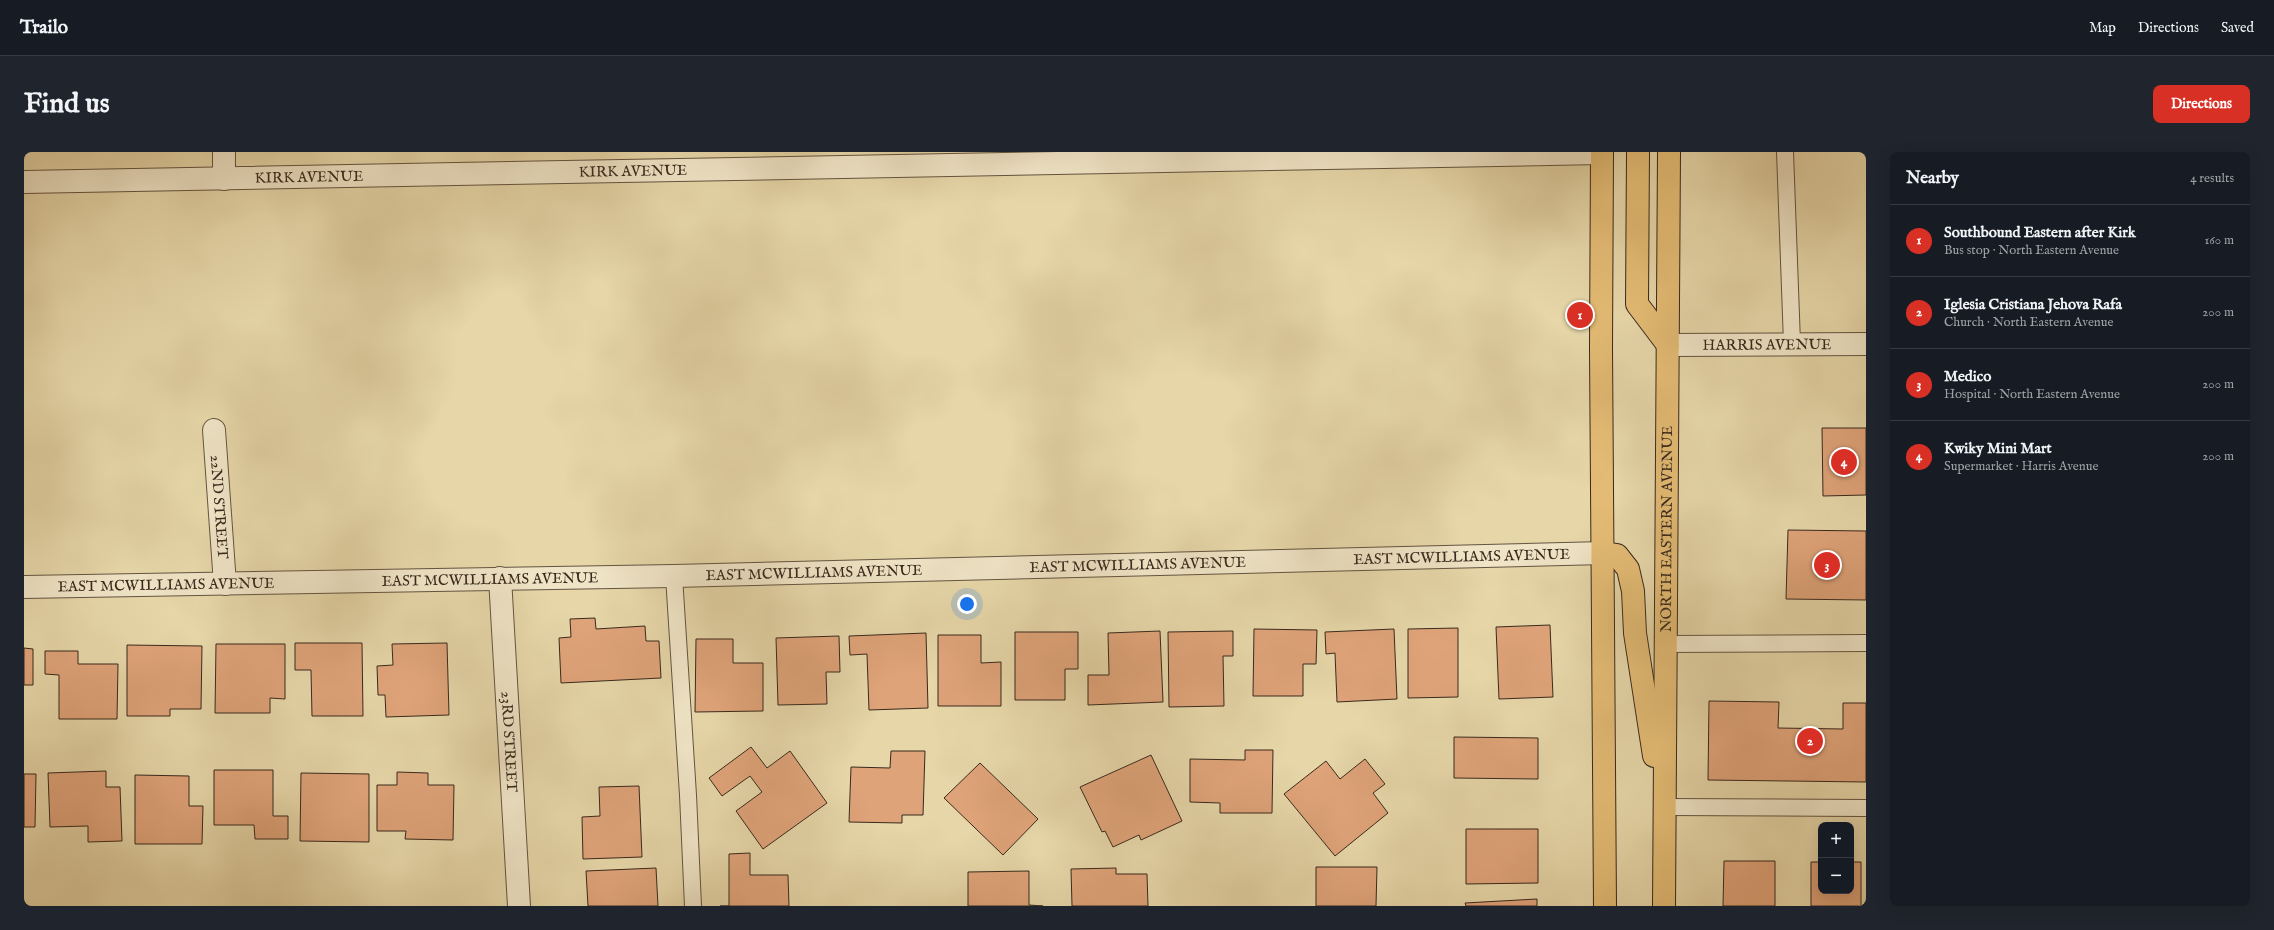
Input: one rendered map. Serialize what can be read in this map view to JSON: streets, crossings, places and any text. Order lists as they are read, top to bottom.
{
  "streets": {
    "main road": ["NORTH EASTERN AVENUE"],
    "street": [
      "KIRK AVENUE",
      "HARRIS AVENUE",
      "22ND STREET",
      "EAST MCWILLIAMS AVENUE",
      "23RD STREET"
    ]
  },
  "crossings": [
    ["HARRIS AVENUE", "NORTH EASTERN AVENUE"],
    ["22ND STREET", "EAST MCWILLIAMS AVENUE"],
    ["EAST MCWILLIAMS AVENUE", "23RD STREET"]
  ],
  "page": {
    "header": "Trailo",
    "nav": ["Map", "Directions", "Saved"],
    "buttons": "Directions",
    "title": "Find us",
    "heading": ["Nearby", "4 results"],
    "list": [
      {
        "mark": "1",
        "name": "Southbound Eastern after Kirk",
        "note": "Bus stop · North Eastern Avenue",
        "value": "160 m"
      },
      {
        "mark": "2",
        "name": "Iglesia Cristiana Jehova Rafa",
        "note": "Church · North Eastern Avenue",
        "value": "200 m"
      },
      {
        "mark": "3",
        "name": "Medico",
        "note": "Hospital · North Eastern Avenue",
        "value": "200 m"
      },
      {
        "mark": "4",
        "name": "Kwiky Mini Mart",
        "note": "Supermarket · Harris Avenue",
        "value": "200 m"
      }
    ],
    "pins": [
      "1",
      "4",
      "3",
      "2"
    ],
    "map_buttons": ["+", "−"]
  }
}
